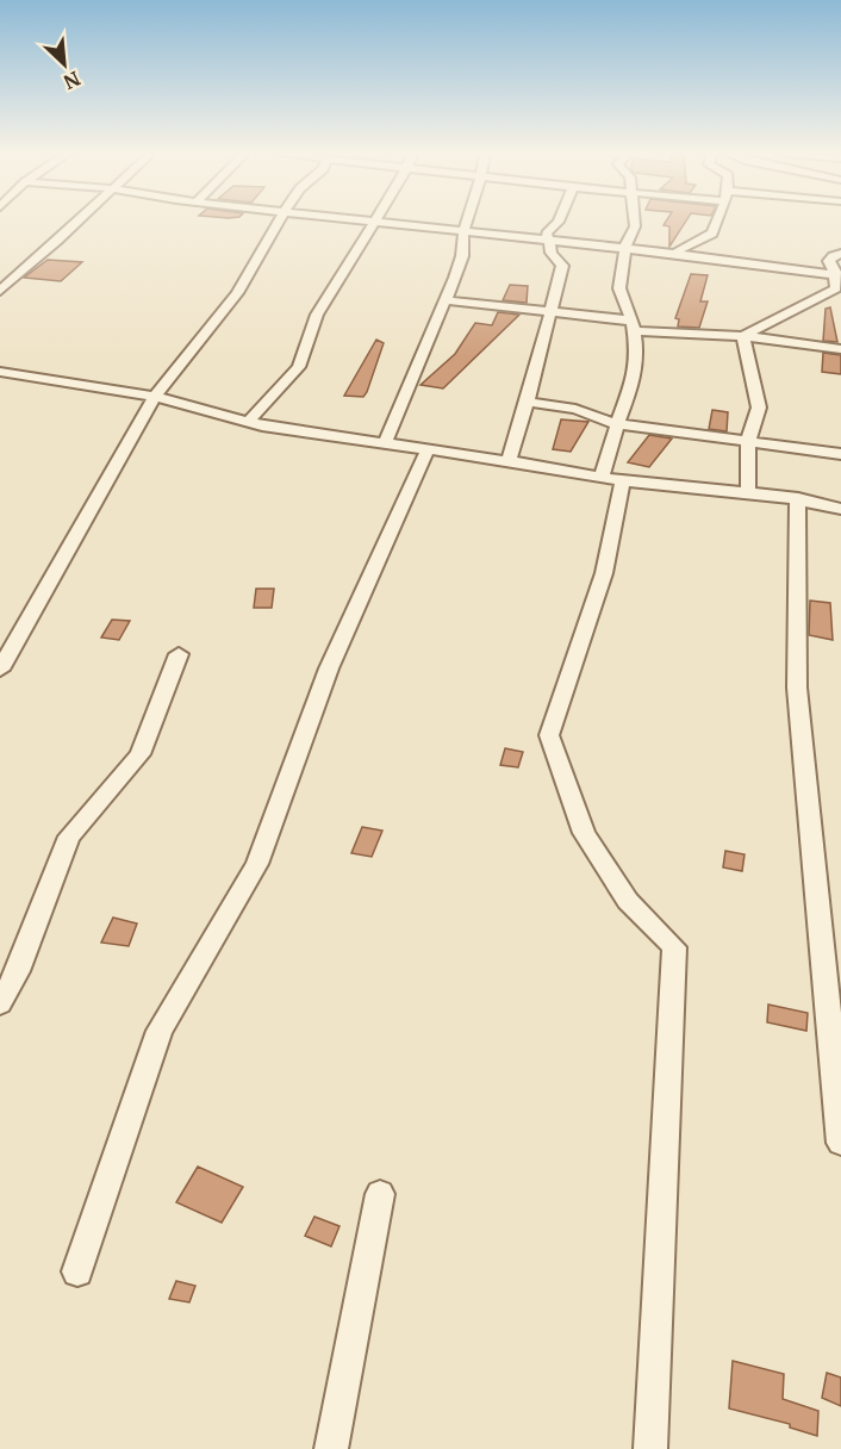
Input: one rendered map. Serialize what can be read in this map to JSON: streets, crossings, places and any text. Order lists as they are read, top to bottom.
{
  "north": "bottom right"
}
